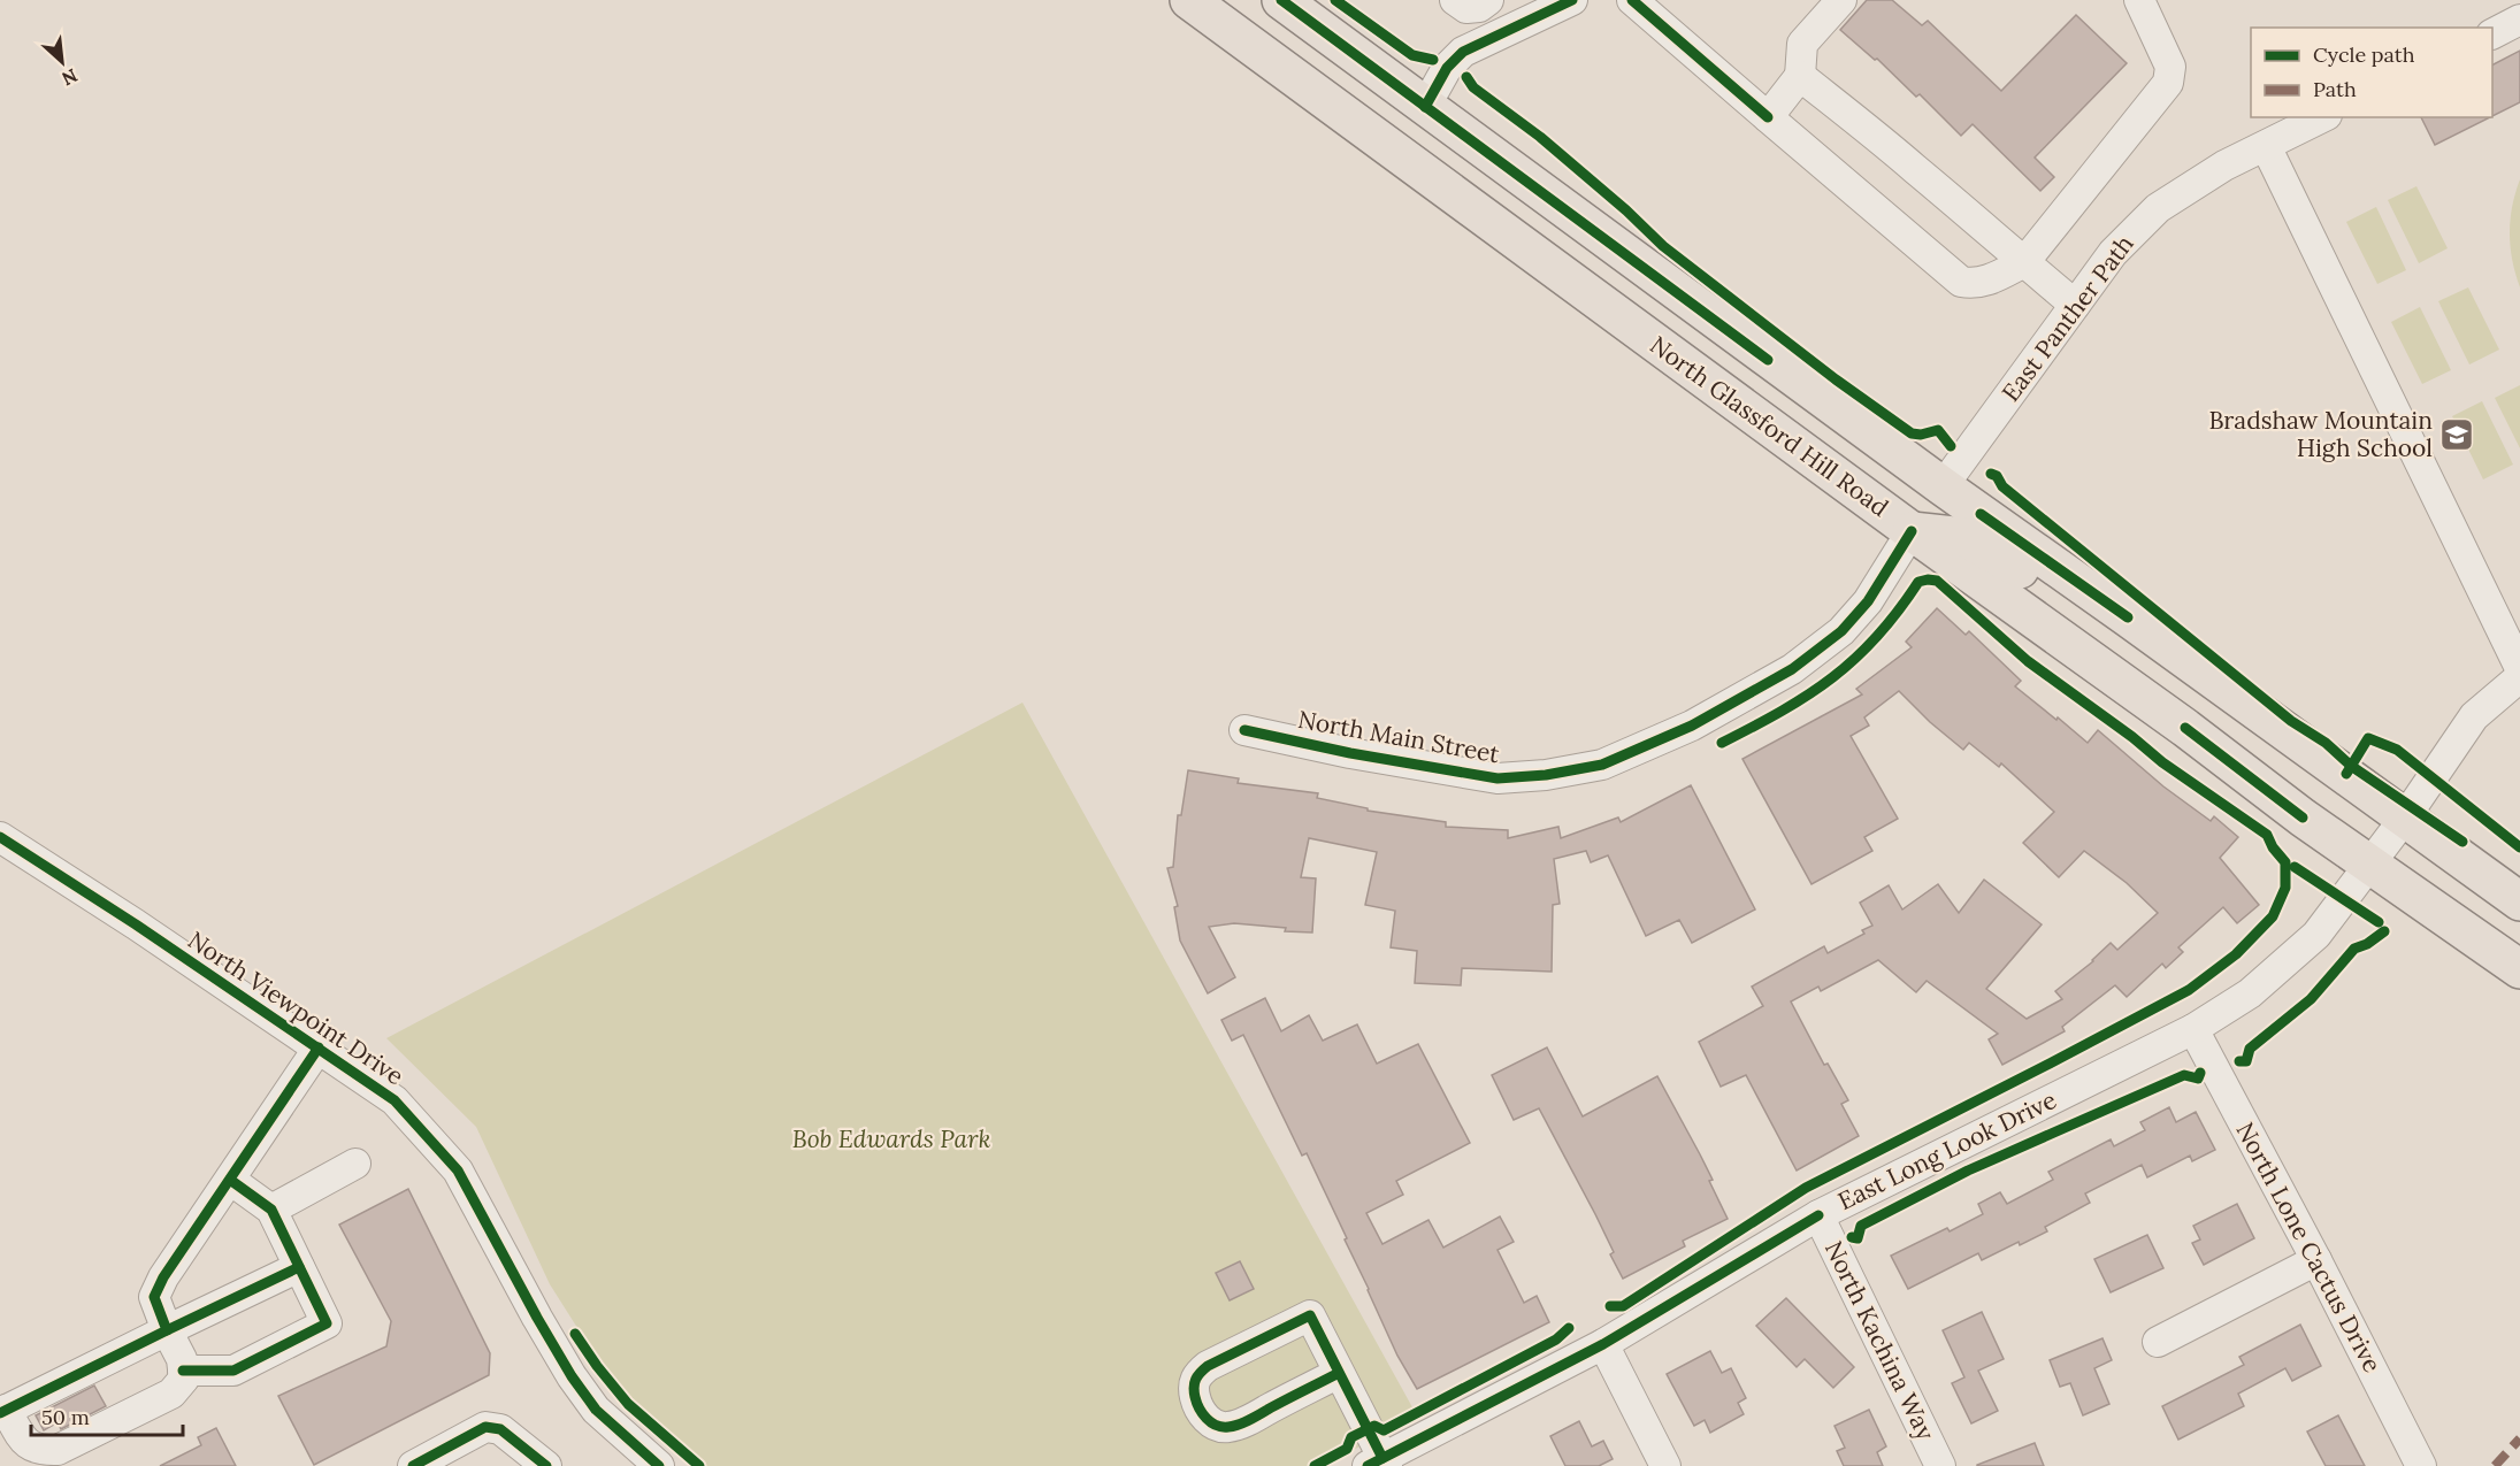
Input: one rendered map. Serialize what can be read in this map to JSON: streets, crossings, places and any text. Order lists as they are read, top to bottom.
{
  "streets": {
    "main road": ["North Glassford Hill Road"],
    "street": [
      "East Panther Path",
      "North Main Street",
      "North Viewpoint Drive",
      "East Long Look Drive",
      "North Lone Cactus Drive",
      "North Kachina Way"
    ]
  },
  "crossings": [
    ["North Glassford Hill Road", "North Main Street"],
    ["North Glassford Hill Road", "East Long Look Drive"],
    ["East Long Look Drive", "North Lone Cactus Drive"],
    ["East Long Look Drive", "North Kachina Way"]
  ],
  "parks": ["Bob Edwards Park"],
  "places": {
    "school or university": ["Bradshaw Mountain High School"]
  },
  "legend": ["Cycle path", "Path"],
  "scale_bar": "50 m",
  "north": "bottom right"
}
